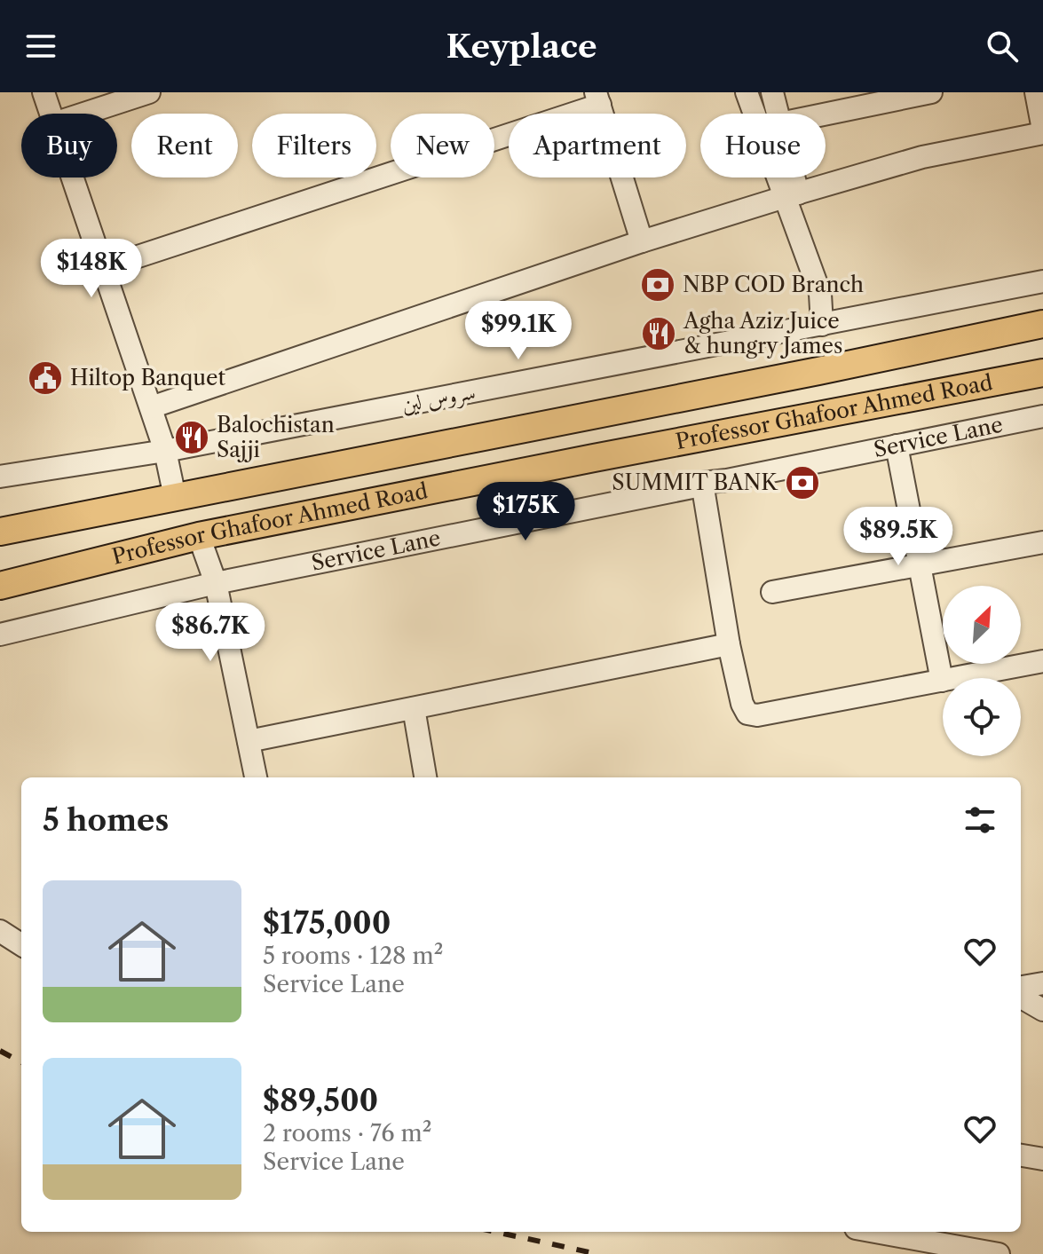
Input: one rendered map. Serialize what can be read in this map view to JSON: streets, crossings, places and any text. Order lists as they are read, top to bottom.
{
  "streets": {
    "main road": ["Professor Ghafoor Ahmed Road"],
    "street": ["سروس لین", "Service Lane"]
  },
  "places": {
    "bank": ["NBP COD Branch", "SUMMIT BANK"],
    "restaurant": ["Agha Aziz Juice & hungry James", "Balochistan Sajji"],
    "public building": ["Hiltop Banquet"]
  },
  "north": "top right",
  "page": {
    "header": "Keyplace",
    "chip": [
      "Buy",
      "Rent",
      "Filters",
      "New",
      "Apartment",
      "House"
    ],
    "price": [
      "$148K",
      "$99.1K",
      "$175K",
      "$89.5K",
      "$86.7K"
    ],
    "heading": "5 homes",
    "list": [
      {
        "name": "$175,000",
        "note": "5 rooms · 128 m² · Service Lane"
      },
      {
        "name": "$89,500",
        "note": "2 rooms · 76 m² · Service Lane"
      }
    ]
  }
}
